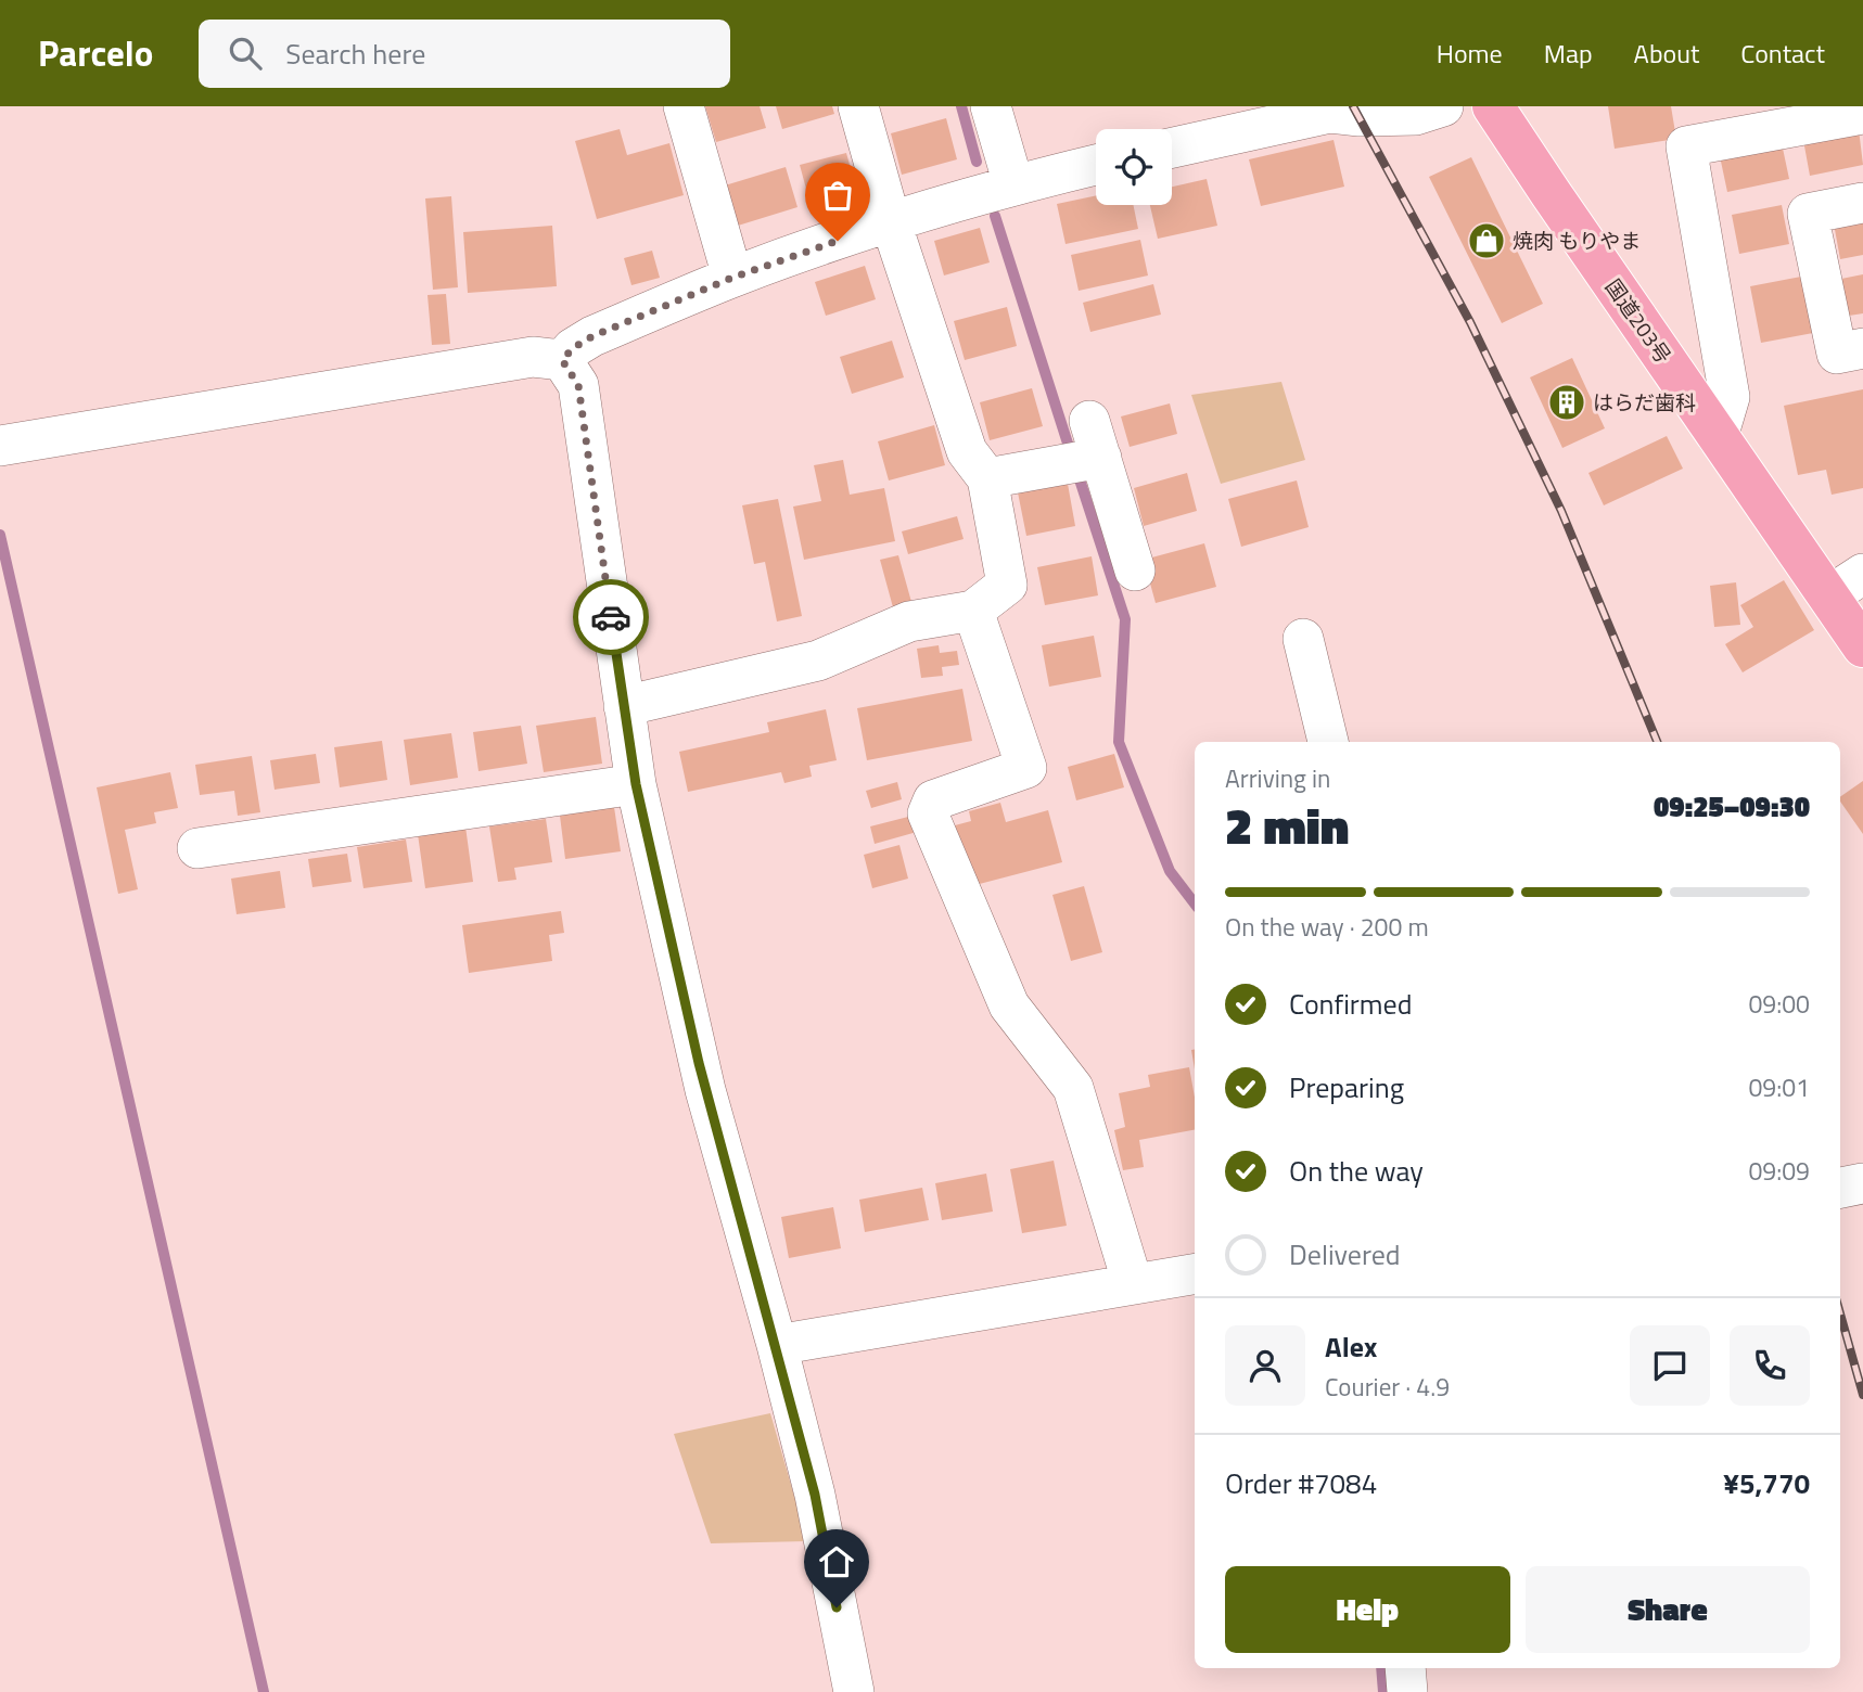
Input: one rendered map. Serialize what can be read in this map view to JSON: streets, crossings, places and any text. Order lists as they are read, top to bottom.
{
  "streets": {
    "highway": ["国道203号"]
  },
  "places": {
    "shop": ["焼肉 もりやま"],
    "building": ["はらだ歯科"]
  },
  "page": {
    "header": "Parcelo",
    "search": "Search here",
    "nav": [
      "Home",
      "Map",
      "About",
      "Contact"
    ],
    "heading": ["2 min", "Arriving in", "09:25–09:30"],
    "panel": [
      "Alex",
      "Courier · 4.9",
      "Order #7084",
      "¥5,770"
    ],
    "bar": "On the way · 200 m",
    "list": [
      ["Confirmed", "09:00"],
      ["Preparing", "09:01"],
      ["On the way", "09:09"],
      "Delivered"
    ],
    "buttons": ["Help", "Share"]
  }
}
